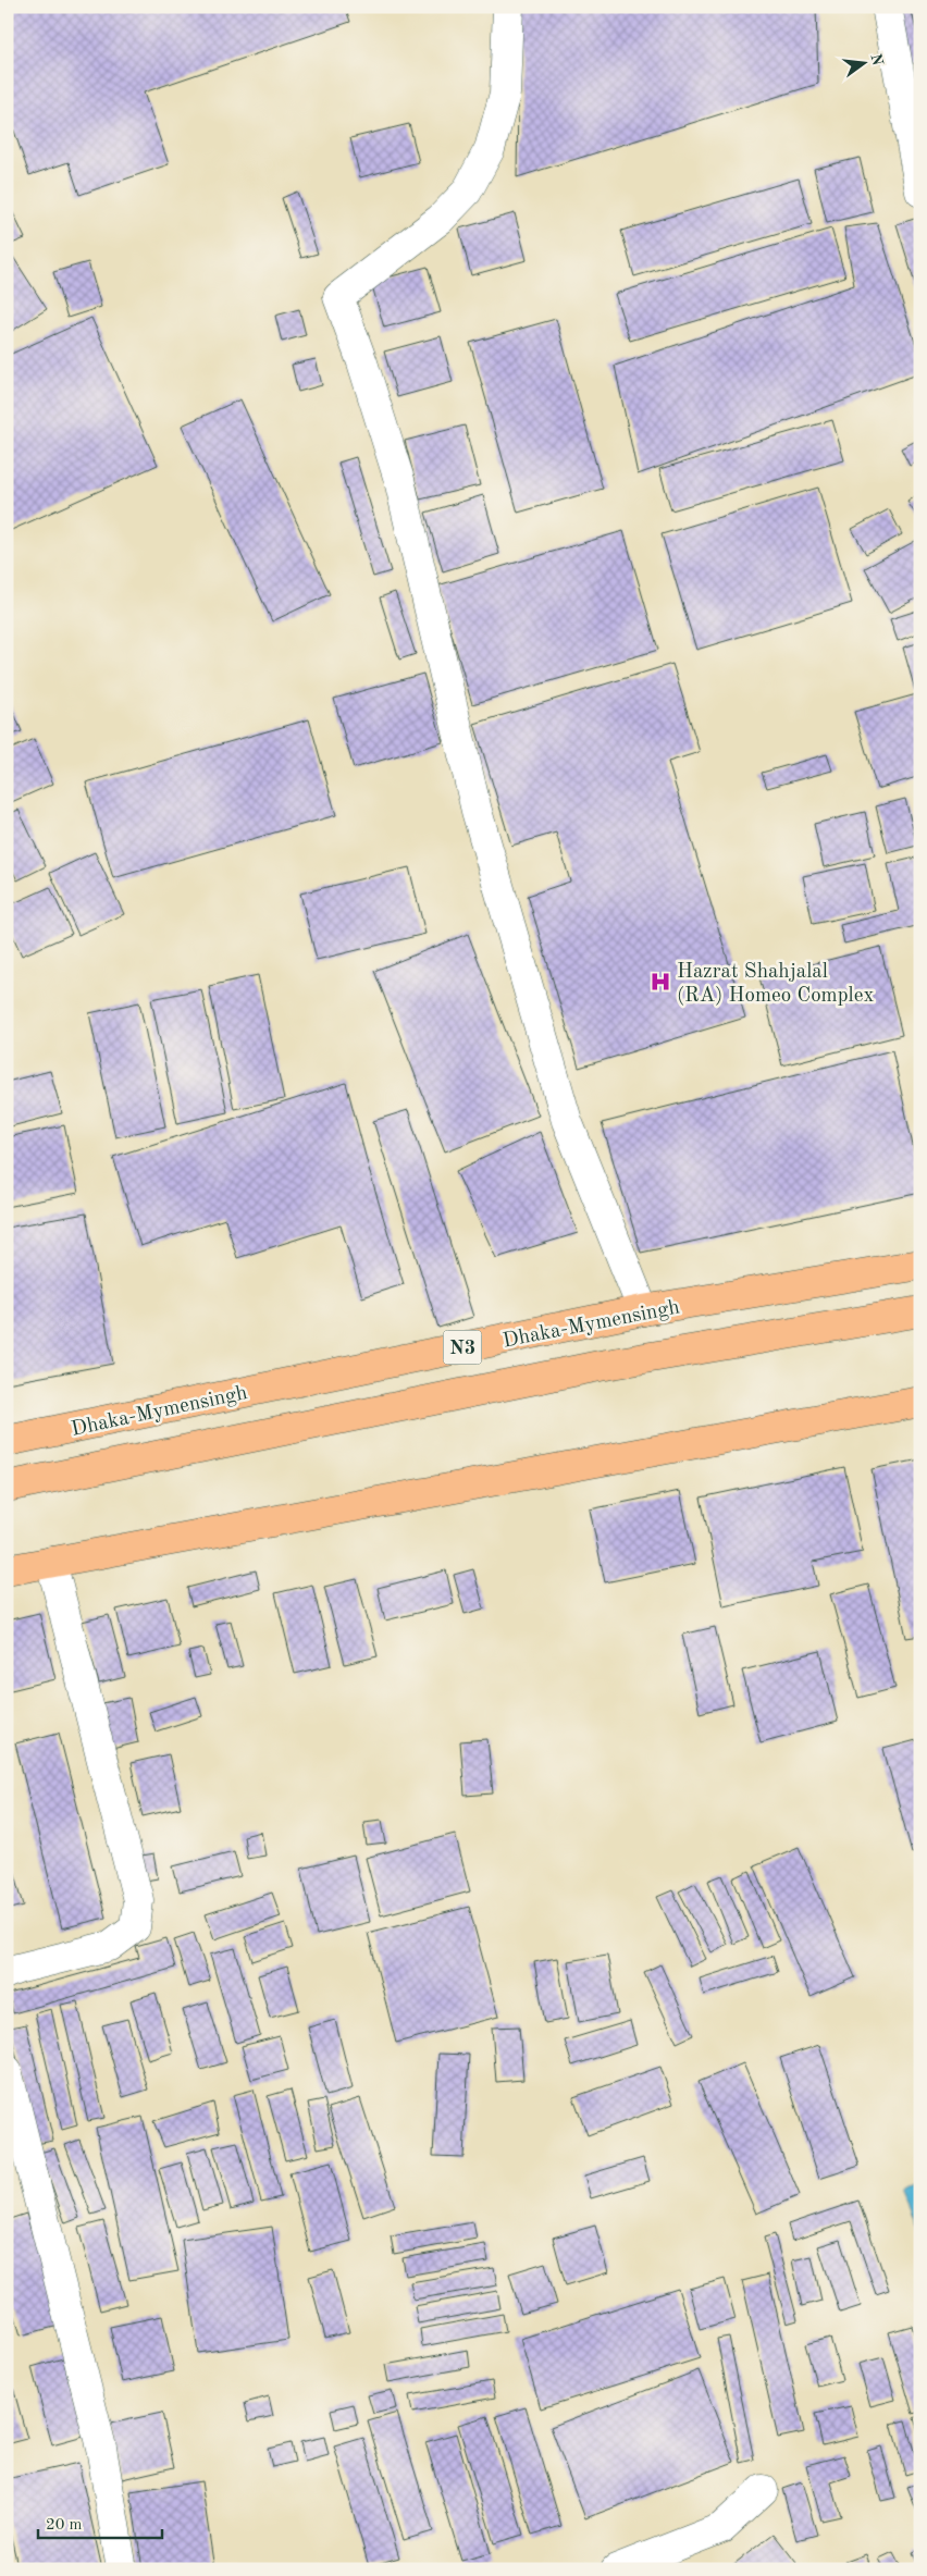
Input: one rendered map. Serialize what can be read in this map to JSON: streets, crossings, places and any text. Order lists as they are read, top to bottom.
{
  "streets": {
    "highway": ["Dhaka-Mymensingh", "N3"]
  },
  "places": {
    "hospital": ["Hazrat Shahjalal (RA) Homeo Complex"]
  },
  "scale_bar": "20 m",
  "north": "right"
}
